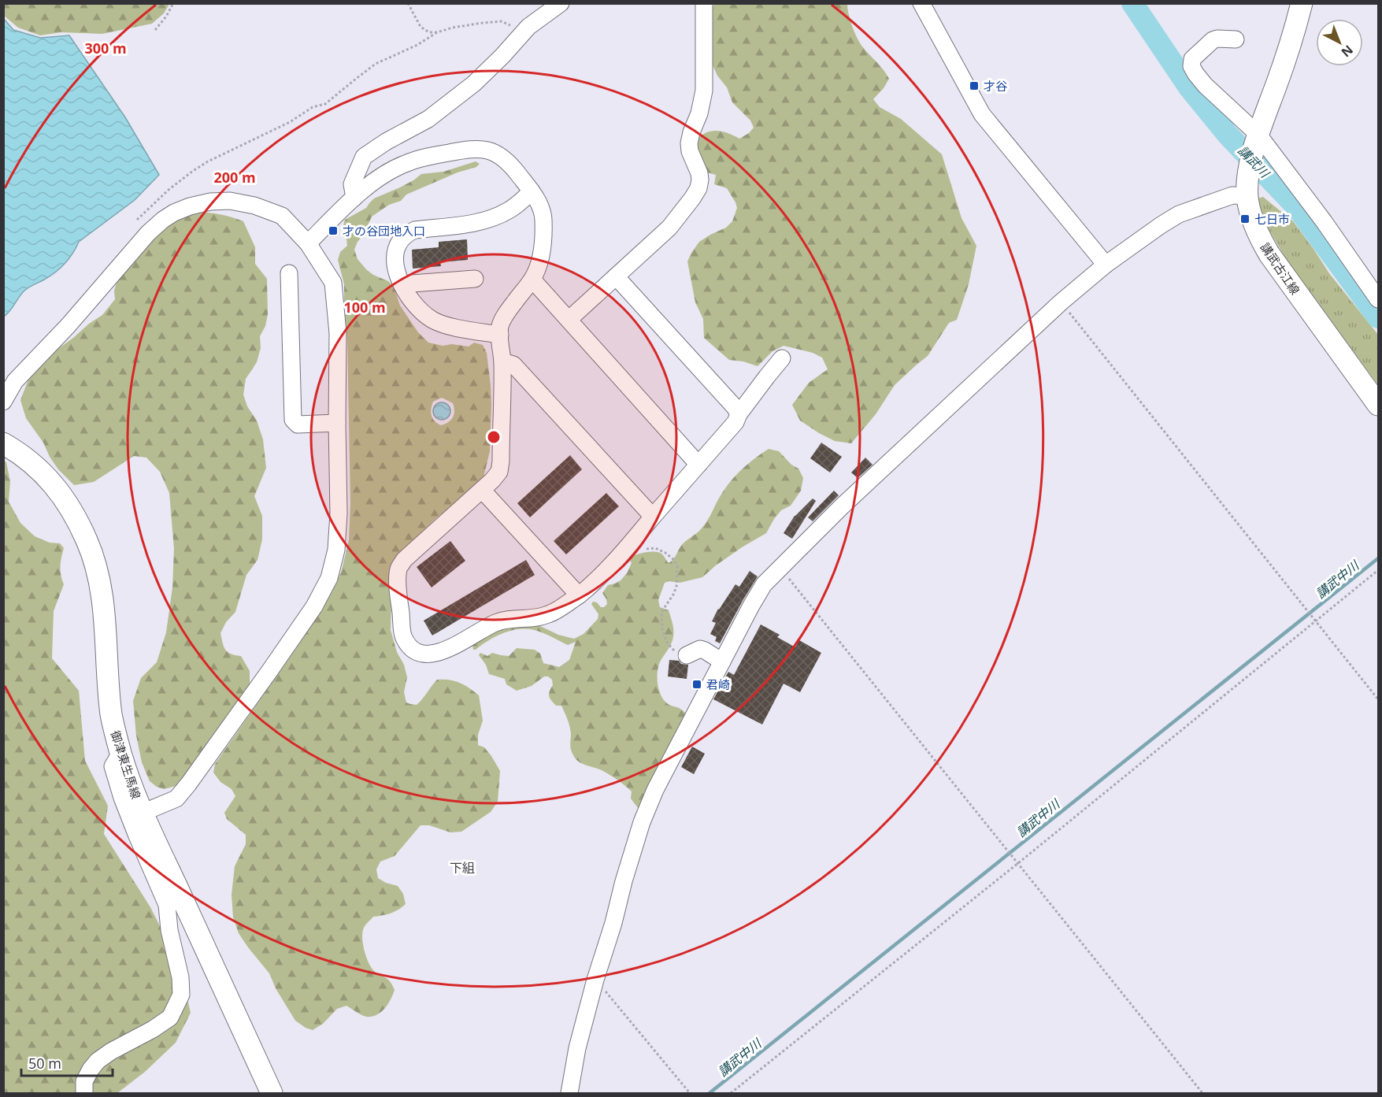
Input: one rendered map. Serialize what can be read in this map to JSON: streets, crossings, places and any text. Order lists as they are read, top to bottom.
{
  "streets": {
    "main road": ["講武古江線", "御津東生馬線"]
  },
  "districts": ["下組"],
  "water": ["講武川", "講武中川"],
  "places": {
    "transit": [
      "才谷",
      "七日市",
      "才の谷団地入口",
      "君崎"
    ]
  },
  "scale_bar": "50 m",
  "north": "bottom right",
  "rings": ["300 m", "200 m", "100 m"]
}
